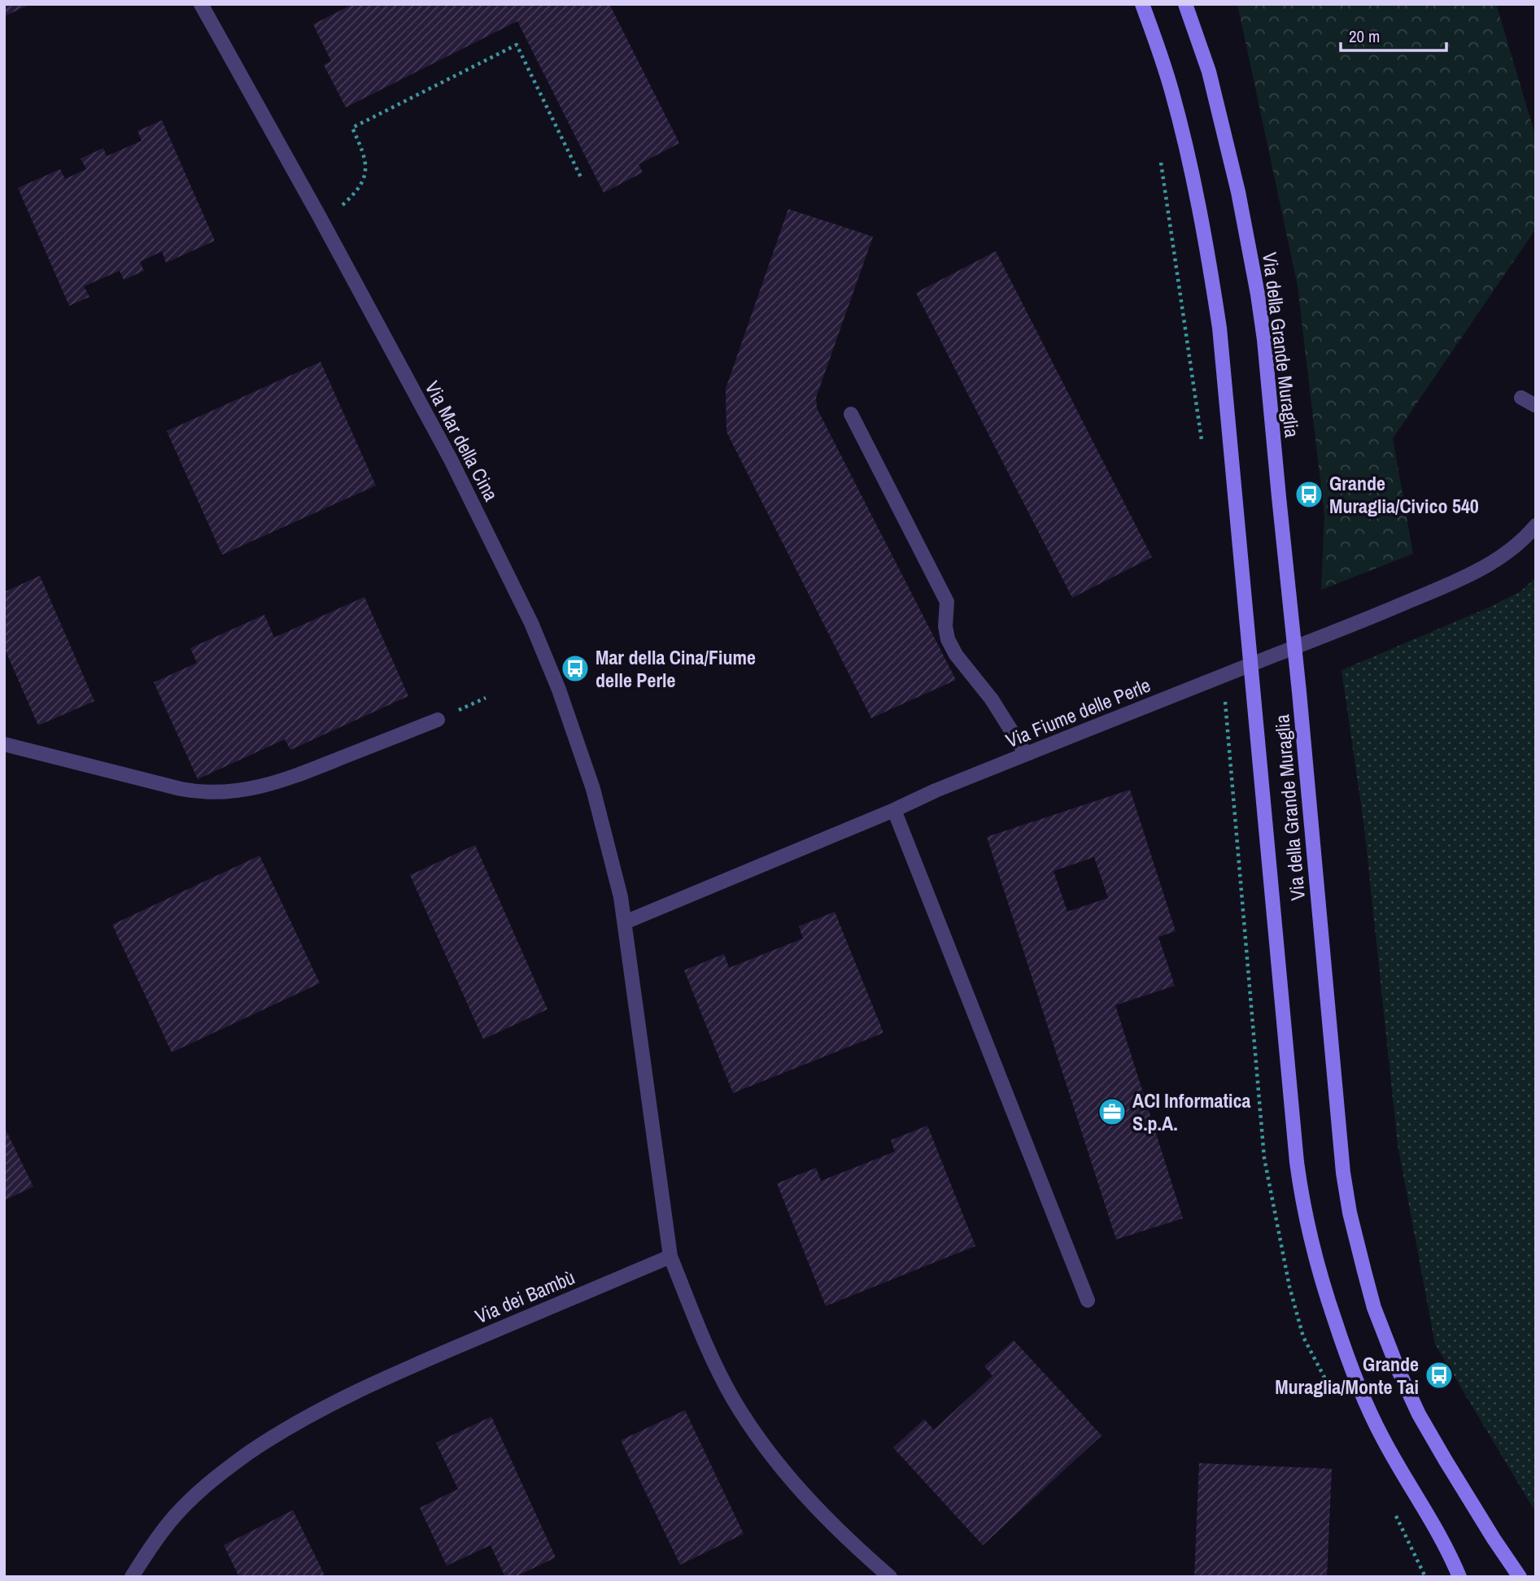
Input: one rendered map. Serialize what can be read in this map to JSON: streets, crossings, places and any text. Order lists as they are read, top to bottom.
{
  "streets": {
    "street": [
      "Via della Grande Muraglia",
      "Via Mar della Cina",
      "Via Fiume delle Perle",
      "Via dei Bambù"
    ]
  },
  "crossings": [
    ["Via Mar della Cina", "Via Fiume delle Perle"]
  ],
  "places": {
    "bus stop": ["Grande Muraglia/Civico 540", "Mar della Cina/Fiume delle Perle", "Grande Muraglia/Monte Tai"],
    "office": ["ACI Informatica S.p.A."]
  },
  "scale_bar": "20 m"
}
